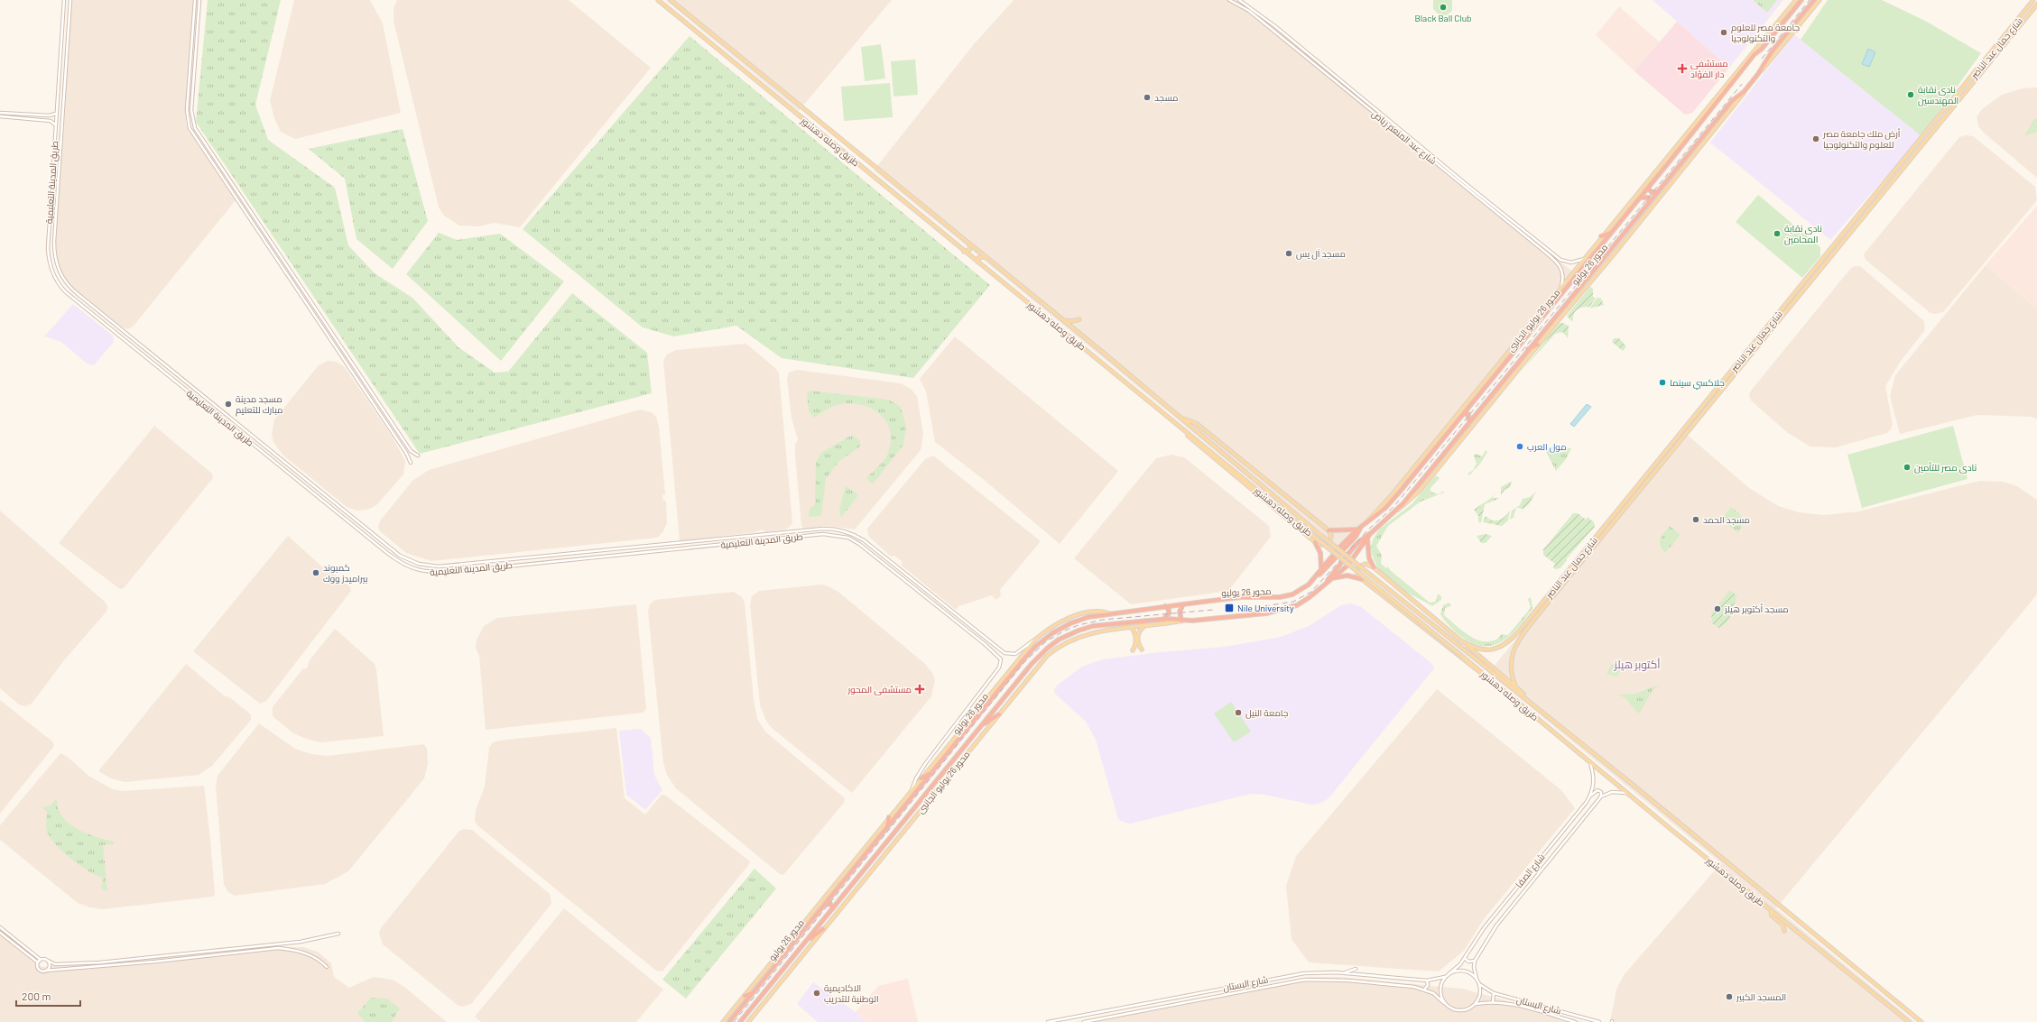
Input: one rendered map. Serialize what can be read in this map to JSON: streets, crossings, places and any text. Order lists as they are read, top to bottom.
{
  "streets": {
    "highway": ["محور 26 يوليو"],
    "main road": ["شارع جمال عبد الناصر", "طريق وصله دهشور", "محور 26 يوليو الجانبى"],
    "street": [
      "شارع عبد المنعم رياض",
      "طريق المدينة التعليمية",
      "شارع الصفا",
      "شارع البستان"
    ]
  },
  "crossings": [
    ["طريق وصله دهشور", "شارع الصفا"],
    ["محور 26 يوليو", "محور 26 يوليو الجانبى"],
    ["شارع الصفا", "شارع البستان"]
  ],
  "districts": ["أكتوبر هيلز"],
  "places": {
    "other": [
      "Black Ball Club",
      "جامعة مصر للعلوم والتكنولوجيا",
      "نادى نقابة المهندسين",
      "مسجد",
      "أرض ملك جامعة مصر للعلوم والتكنولوجيا",
      "نادى نقابة المحامين",
      "مسجد آل يس",
      "جلاكسي سينما",
      "مسجد مدينة مبارك للتعليم",
      "مول العرب",
      "نادى مصر للتأمين",
      "مسجد الحمد",
      "كمبوند بيراميدز ووك",
      "مسجد أكتوبر هيلز",
      "جامعة النيل",
      "الاكاديمية الوطنية للتدريب",
      "المسجد الكبير"
    ],
    "health": ["مستشفى دار الفؤاد", "مستشفى المحور"],
    "transit": ["Nile University"]
  },
  "scale_bar": "200 m"
}
